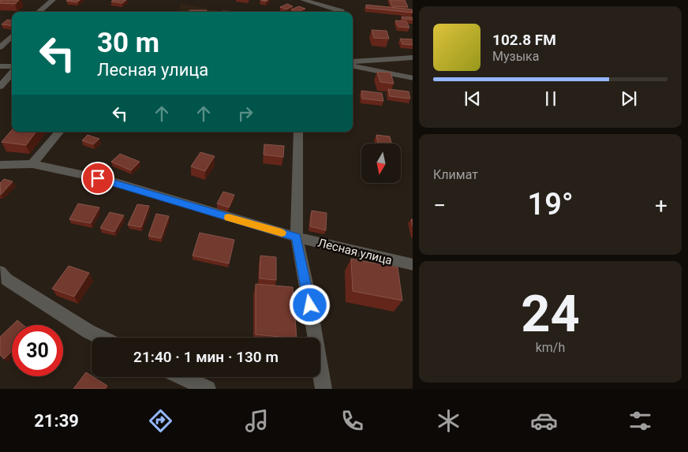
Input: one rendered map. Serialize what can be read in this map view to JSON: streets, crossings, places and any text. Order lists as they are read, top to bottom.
{
  "streets": {
    "street": ["Лесная улица"]
  },
  "north": "bottom",
  "page": {
    "turn": ["30 m", "Лесная улица"],
    "song": ["102.8 FM", "Музыка"],
    "tile": [
      "Климат",
      ["24", "km/h"]
    ],
    "heat": ["−", "19°", "+"],
    "limit": "30",
    "trip": "21:40 · 1 мин · 130 m",
    "tabs": "21:39"
  }
}
